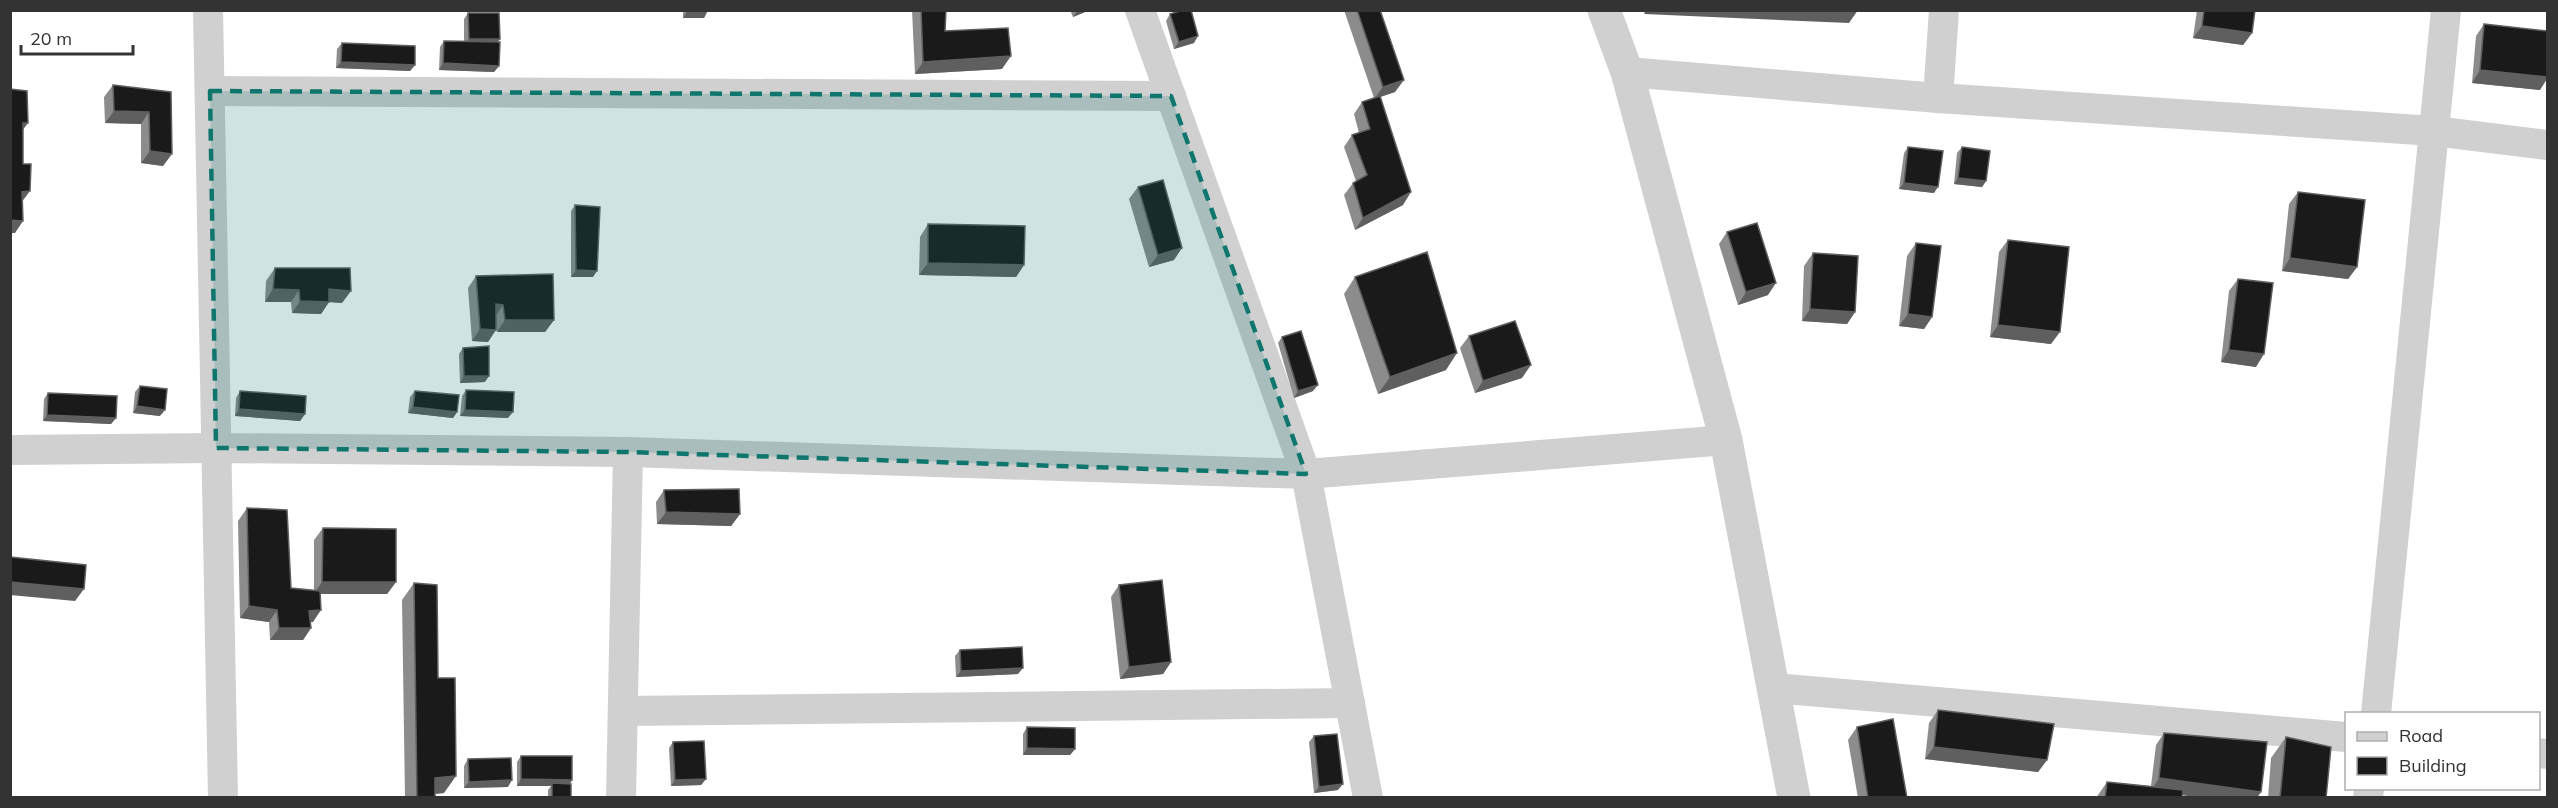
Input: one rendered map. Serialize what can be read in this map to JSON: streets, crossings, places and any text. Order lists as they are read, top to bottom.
{
  "legend": ["Road", "Building"],
  "scale_bar": "20 m"
}
